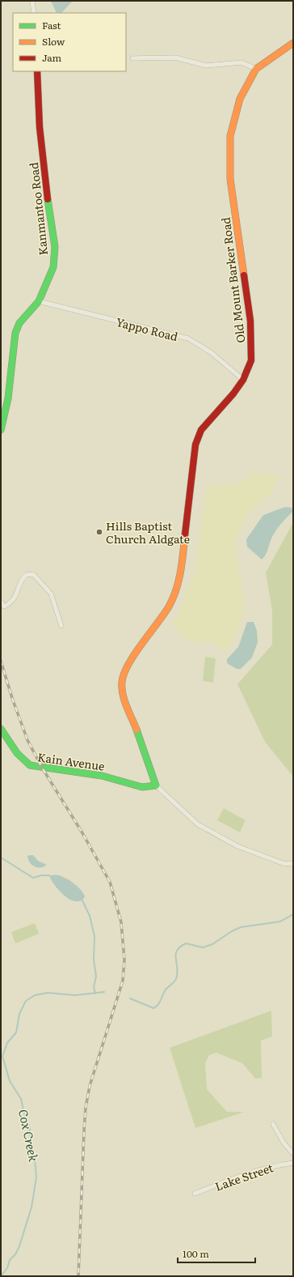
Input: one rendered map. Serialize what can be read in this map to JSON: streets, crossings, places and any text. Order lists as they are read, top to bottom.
{
  "streets": {
    "main road": ["Kanmantoo Road", "Old Mount Barker Road", "Kain Avenue"],
    "street": ["Yappo Road", "Lake Street"]
  },
  "crossings": [
    ["Kanmantoo Road", "Yappo Road"],
    ["Old Mount Barker Road", "Yappo Road"],
    ["Old Mount Barker Road", "Kain Avenue"]
  ],
  "water": ["Cox Creek"],
  "places": ["Hills Baptist Church Aldgate"],
  "legend": ["Fast", "Slow", "Jam"],
  "scale_bar": "100 m"
}
